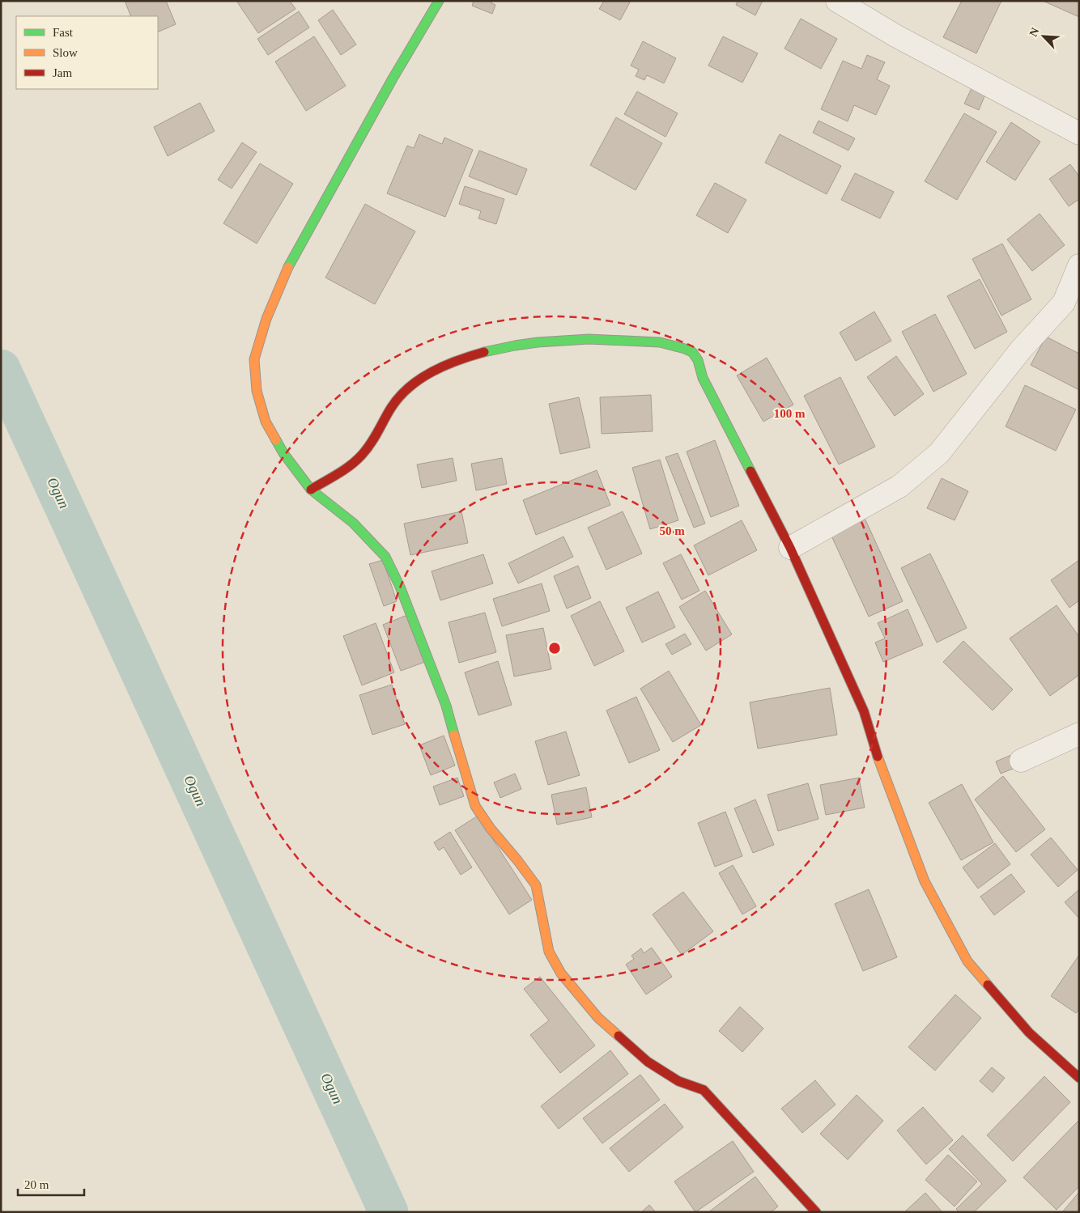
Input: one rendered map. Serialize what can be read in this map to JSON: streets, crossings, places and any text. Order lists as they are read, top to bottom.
{
  "water": ["Ogun"],
  "legend": ["Fast", "Slow", "Jam"],
  "scale_bar": "20 m",
  "north": "top left",
  "rings": ["100 m", "50 m"]
}
